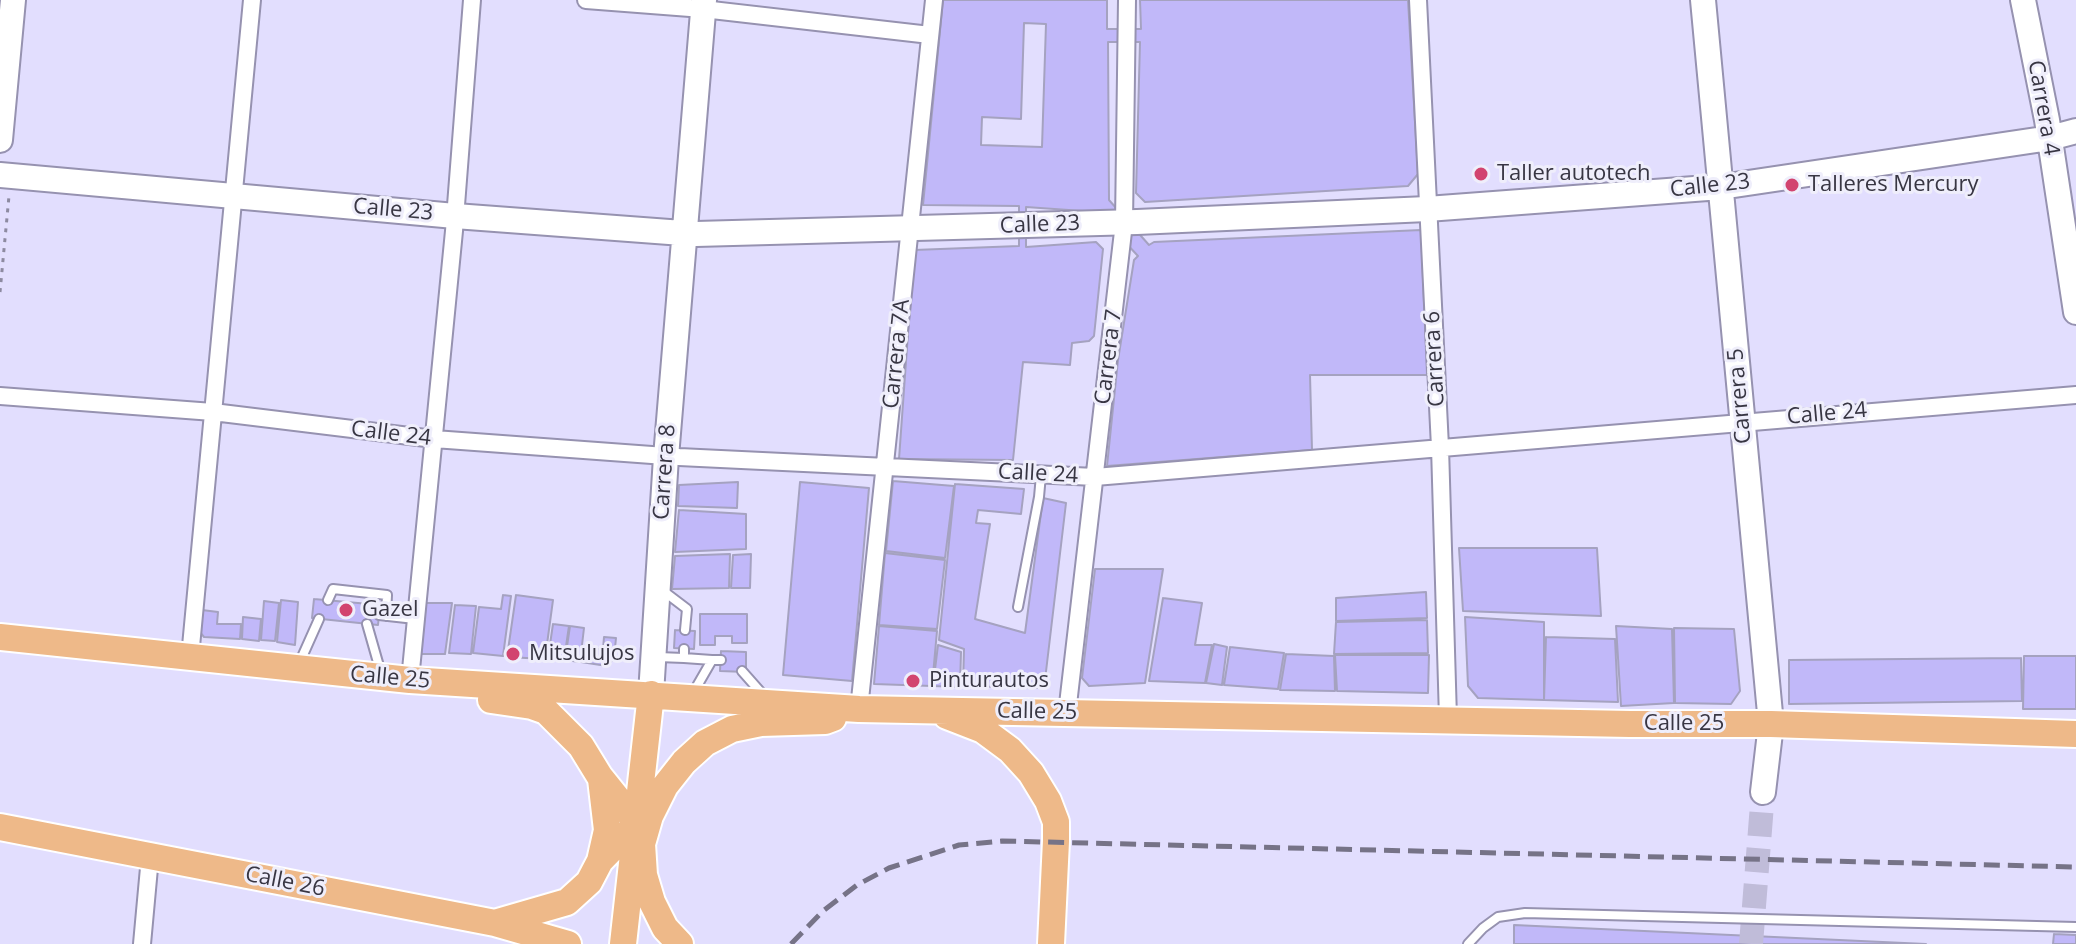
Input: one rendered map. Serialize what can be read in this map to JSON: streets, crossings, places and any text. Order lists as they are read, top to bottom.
{
  "streets": {
    "main road": [
      "Carrera 4",
      "Calle 23",
      "Carrera 5",
      "Carrera 8",
      "Calle 25",
      "Calle 26"
    ],
    "street": [
      "Carrera 7A",
      "Carrera 7",
      "Carrera 6",
      "Calle 24"
    ]
  },
  "crossings": [
    ["Carrera 4", "Calle 23"],
    ["Calle 23", "Carrera 7A"],
    ["Calle 23", "Carrera 7"],
    ["Calle 23", "Carrera 6"],
    ["Calle 23", "Carrera 5"],
    ["Calle 23", "Carrera 8"],
    ["Carrera 7A", "Calle 24"],
    ["Carrera 7A", "Calle 25"],
    ["Carrera 7", "Calle 24"],
    ["Carrera 7", "Calle 25"],
    ["Carrera 6", "Calle 24"],
    ["Carrera 6", "Calle 25"],
    ["Carrera 5", "Calle 24"],
    ["Carrera 5", "Calle 25"],
    ["Calle 24", "Carrera 8"],
    ["Carrera 8", "Calle 25"]
  ],
  "places": [
    "Taller autotech",
    "Talleres Mercury",
    "Gazel",
    "Mitsulujos",
    "Pinturautos"
  ]
}
